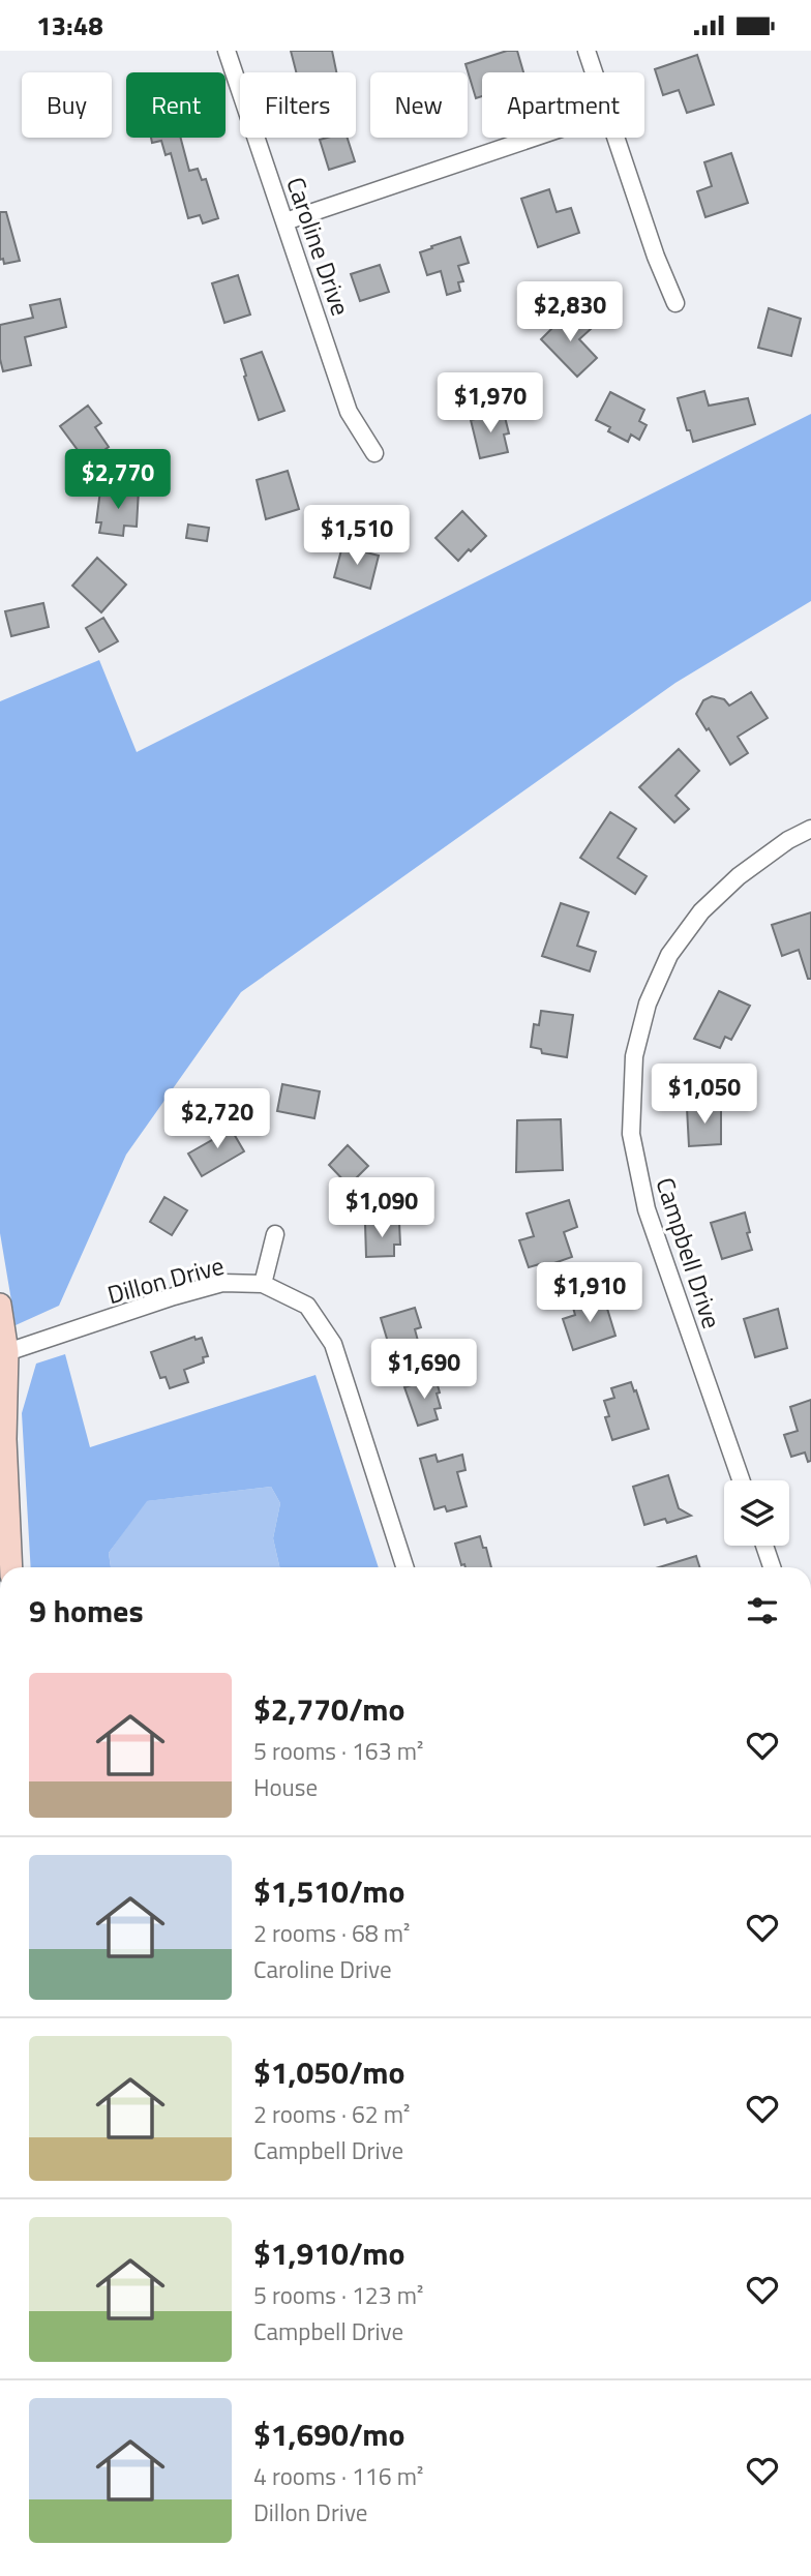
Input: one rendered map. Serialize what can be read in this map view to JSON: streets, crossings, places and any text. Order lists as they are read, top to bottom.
{
  "streets": {
    "street": ["Caroline Drive", "Campbell Drive", "Dillon Drive"]
  },
  "page": {
    "status": "13:48",
    "chip": [
      "Buy",
      "Rent",
      "Filters",
      "New",
      "Apartment"
    ],
    "price": [
      "$2,830",
      "$1,970",
      "$2,770",
      "$1,510",
      "$1,050",
      "$2,720",
      "$1,090",
      "$1,910",
      "$1,690"
    ],
    "heading": "9 homes",
    "list": [
      {
        "name": "$2,770/mo",
        "note": "5 rooms · 163 m² · House"
      },
      {
        "name": "$1,510/mo",
        "note": "2 rooms · 68 m² · Caroline Drive"
      },
      {
        "name": "$1,050/mo",
        "note": "2 rooms · 62 m² · Campbell Drive"
      },
      {
        "name": "$1,910/mo",
        "note": "5 rooms · 123 m² · Campbell Drive"
      },
      {
        "name": "$1,690/mo",
        "note": "4 rooms · 116 m² · Dillon Drive"
      }
    ]
  }
}
